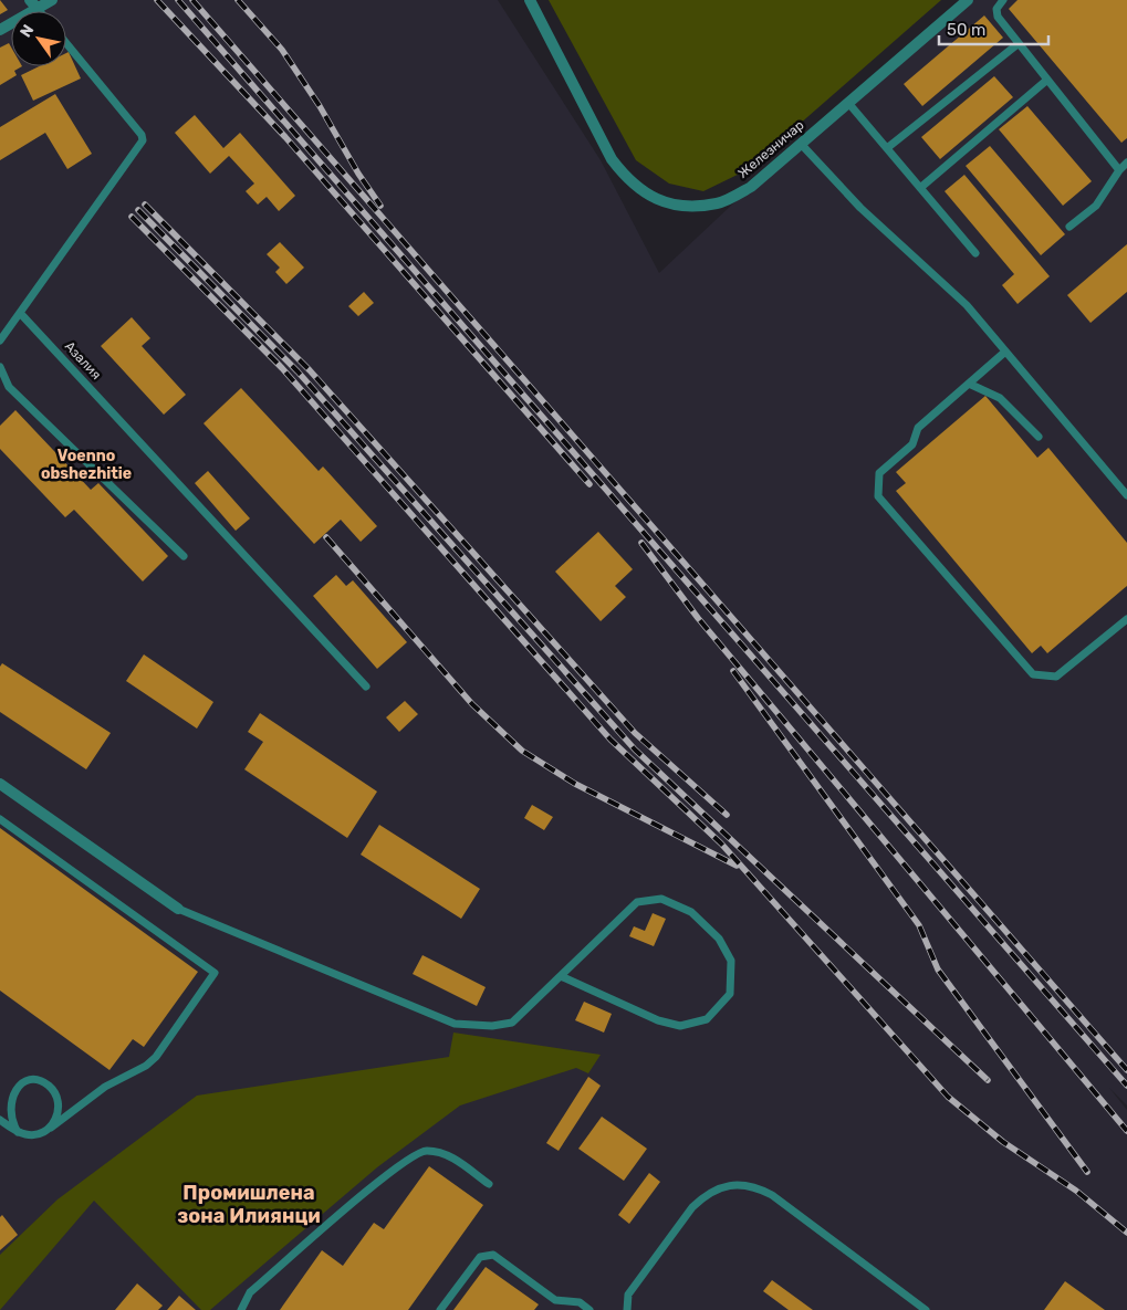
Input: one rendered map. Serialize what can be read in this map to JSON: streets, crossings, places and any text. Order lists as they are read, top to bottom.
{
  "streets": {
    "street": ["Железничар"],
    "lane": ["Азалия"]
  },
  "districts": ["Voenno obshezhitie", "Промишлена зона Илиянци"],
  "scale_bar": "50 m",
  "north": "top left"
}
